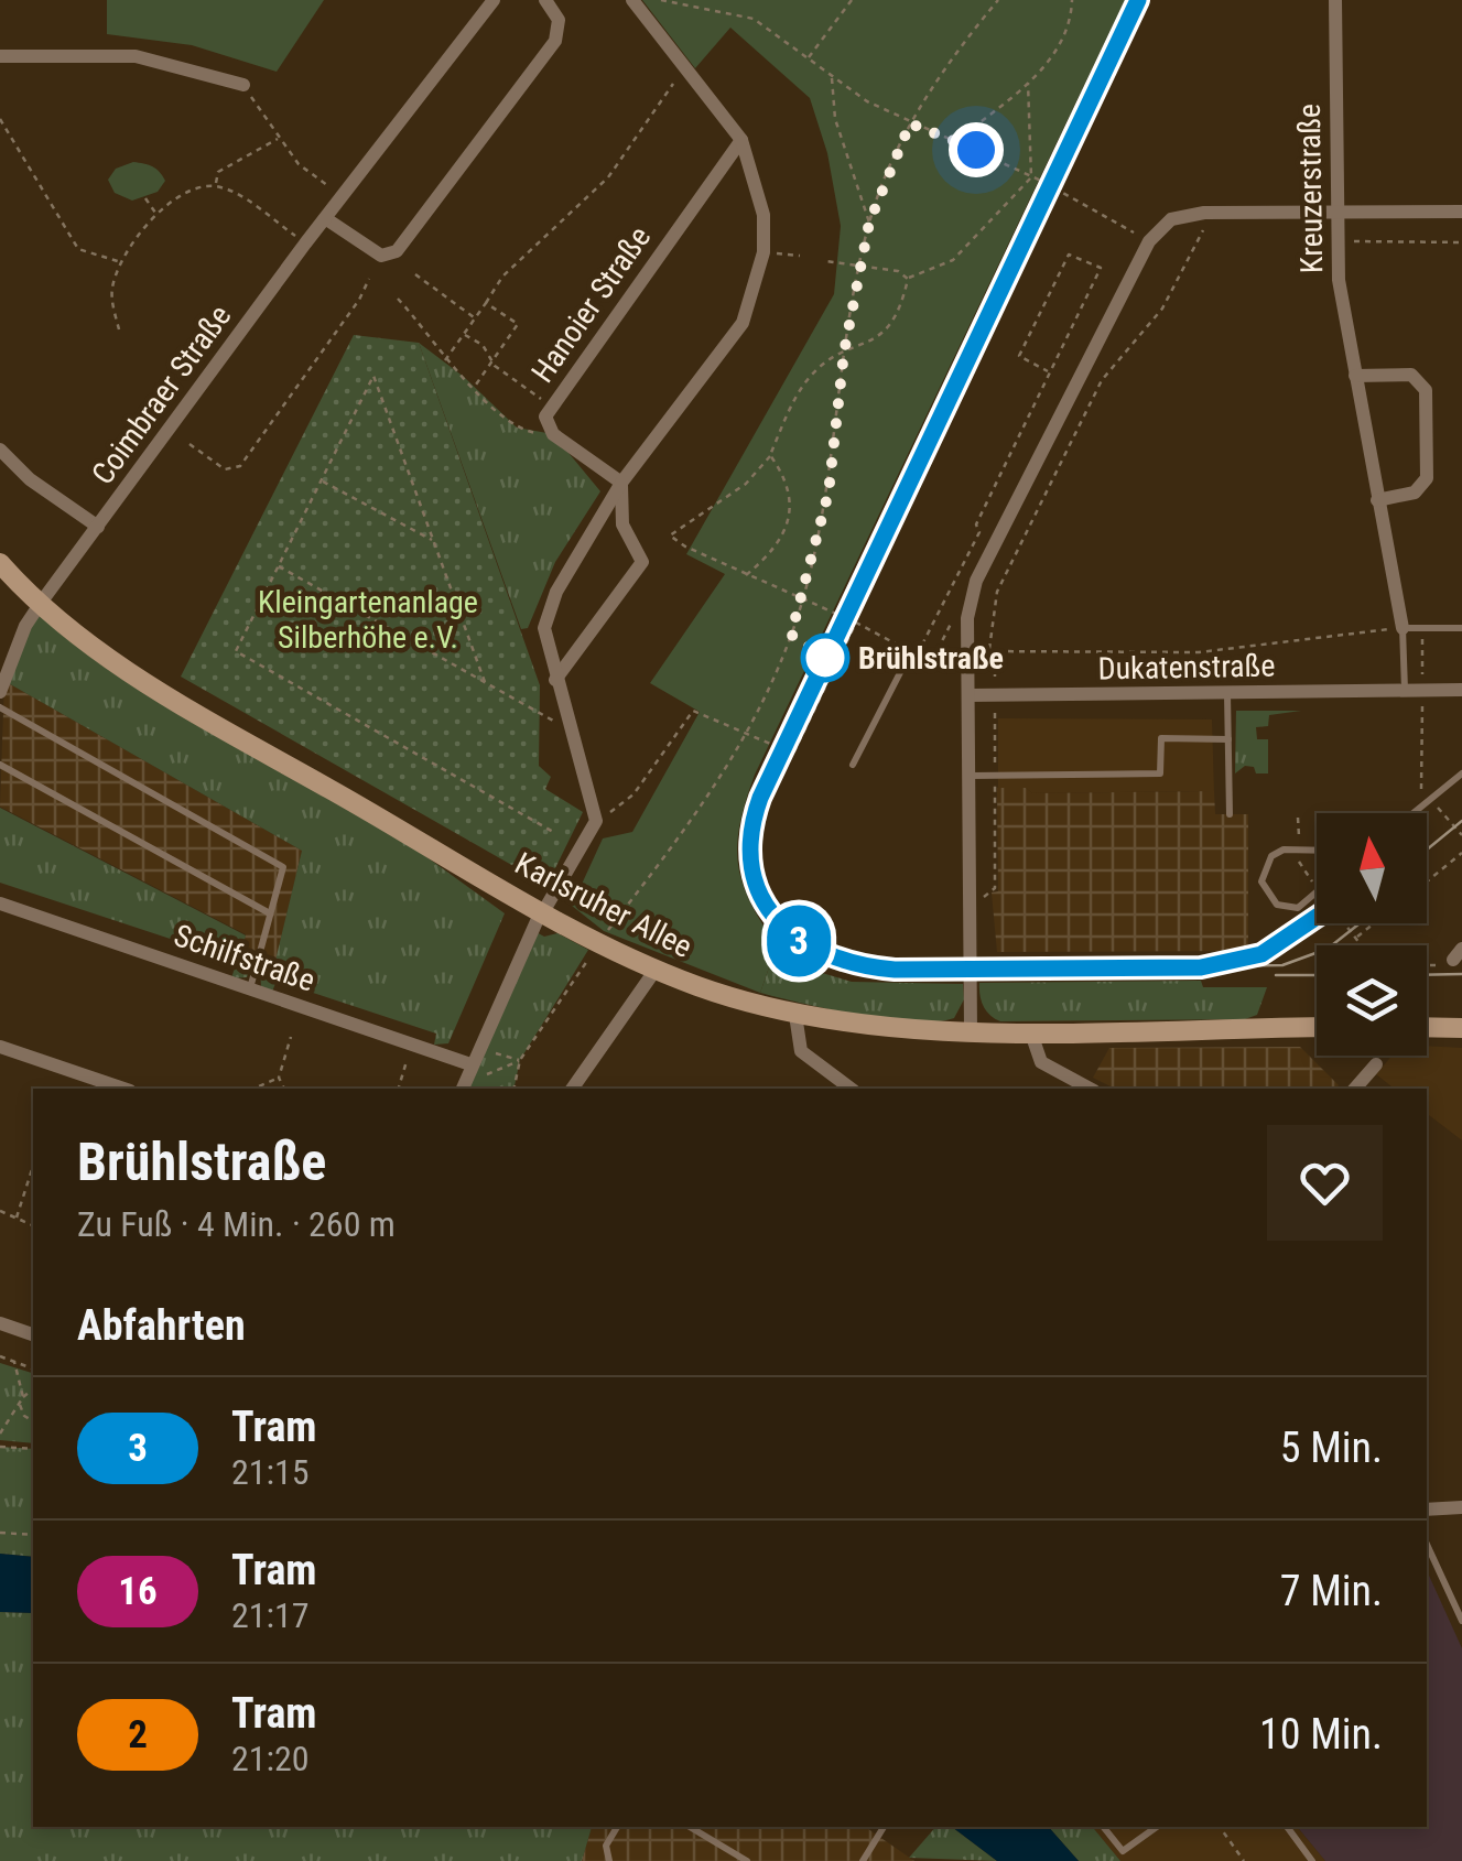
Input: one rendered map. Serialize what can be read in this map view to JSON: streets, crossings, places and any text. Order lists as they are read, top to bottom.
{
  "streets": {
    "street": [
      "Kreuzerstraße",
      "Hanoier Straße",
      "Coimbraer Straße",
      "Dukatenstraße",
      "Karlsruher Allee",
      "Schilfstraße"
    ]
  },
  "crossings": [
    ["Coimbraer Straße", "Karlsruher Allee"]
  ],
  "parks": ["Kleingartenanlage Silberhöhe e.V."],
  "places": ["Brühlstraße"],
  "lines": ["tram line 3"],
  "north": "top",
  "page": {
    "on_map": "3",
    "heading": [
      ["Brühlstraße", "Zu Fuß · 4 Min. · 260 m"],
      "Abfahrten"
    ],
    "list": [
      {
        "mark": "3",
        "name": "Tram",
        "note": "21:15",
        "value": "5 Min."
      },
      {
        "mark": "16",
        "name": "Tram",
        "note": "21:17",
        "value": "7 Min."
      },
      {
        "mark": "2",
        "name": "Tram",
        "note": "21:20",
        "value": "10 Min."
      }
    ]
  }
}
